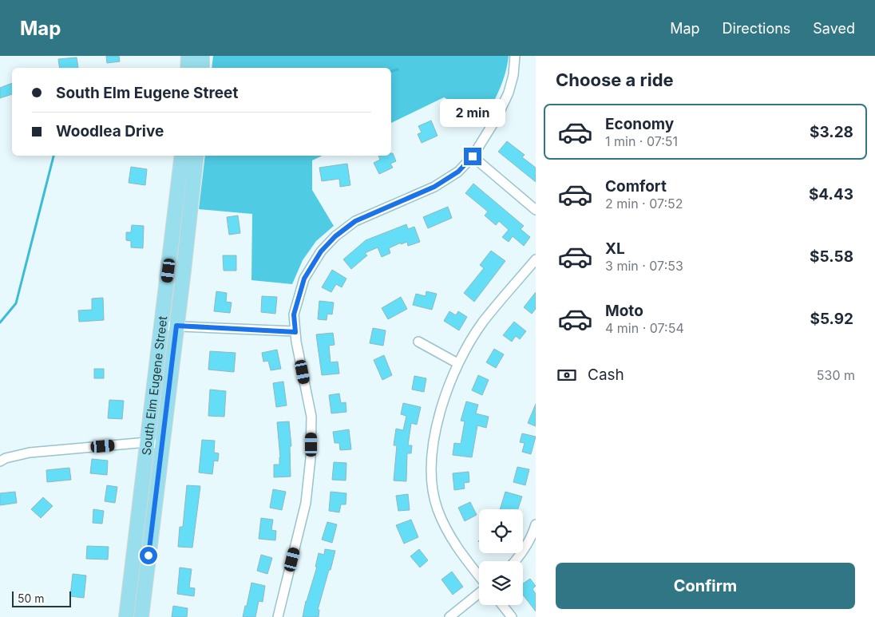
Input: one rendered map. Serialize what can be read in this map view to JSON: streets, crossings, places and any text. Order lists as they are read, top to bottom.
{
  "streets": {
    "main road": ["South Elm Eugene Street"]
  },
  "scale_bar": "50 m",
  "page": {
    "header": "Map",
    "nav": ["Map", "Directions", "Saved"],
    "heading": "Choose a ride",
    "banner": ["South Elm Eugene Street", "Woodlea Drive"],
    "bubble": "2 min",
    "list": [
      {
        "name": "Economy",
        "note": "1 min · 07:51",
        "value": "$3.28"
      },
      {
        "name": "Comfort",
        "note": "2 min · 07:52",
        "value": "$4.43"
      },
      {
        "name": "XL",
        "note": "3 min · 07:53",
        "value": "$5.58"
      },
      {
        "name": "Moto",
        "note": "4 min · 07:54",
        "value": "$5.92"
      }
    ],
    "pay": ["Cash", "530 m"],
    "buttons": "Confirm",
    "scale": "50 m"
  }
}
